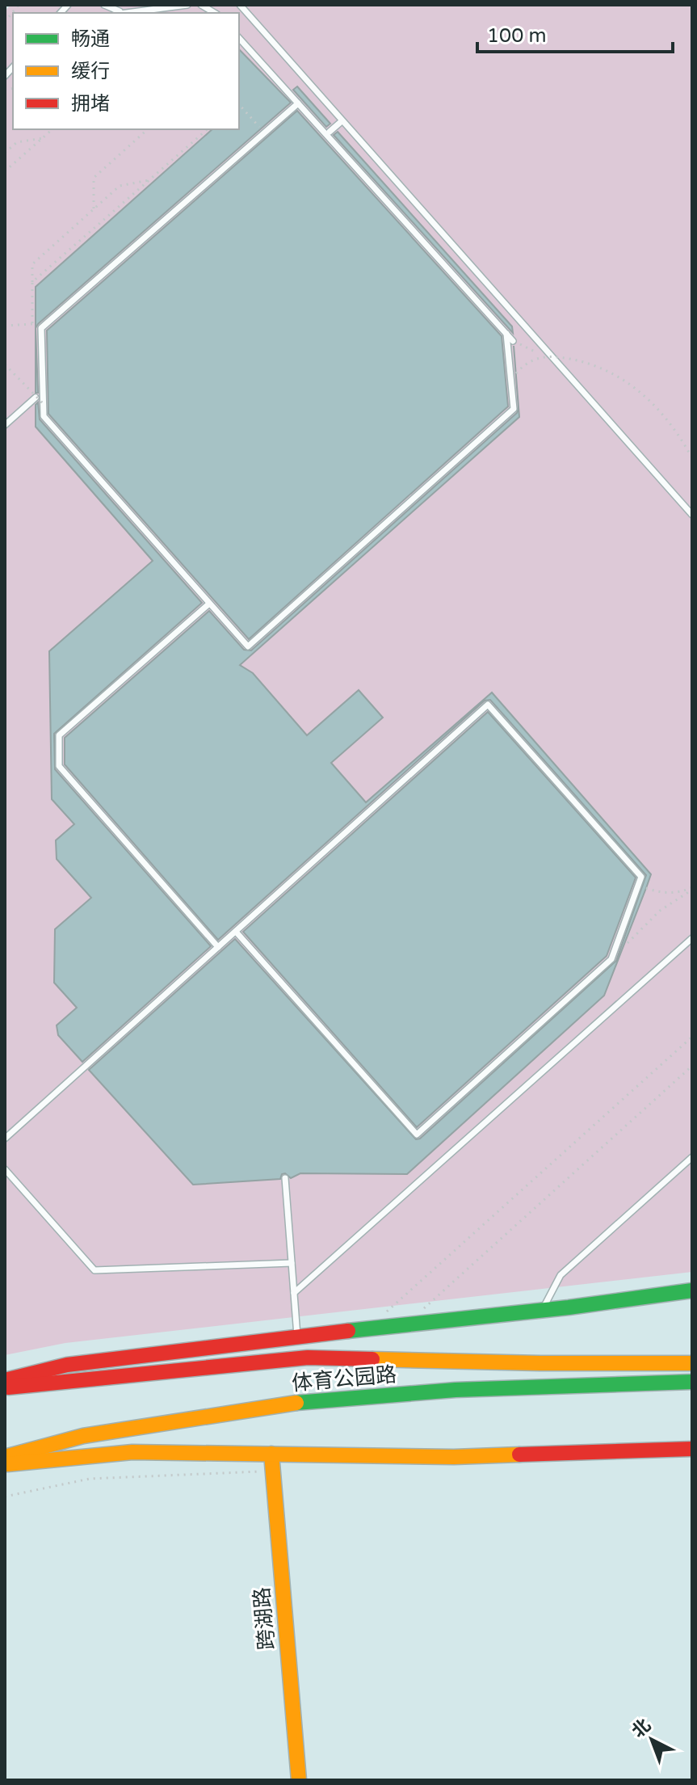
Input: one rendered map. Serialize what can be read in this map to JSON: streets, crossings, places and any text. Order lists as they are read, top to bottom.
{
  "streets": {
    "street": ["体育公园路", "跨湖路"]
  },
  "legend": ["畅通", "缓行", "拥堵"],
  "scale_bar": "100 m",
  "north": "top left"
}
